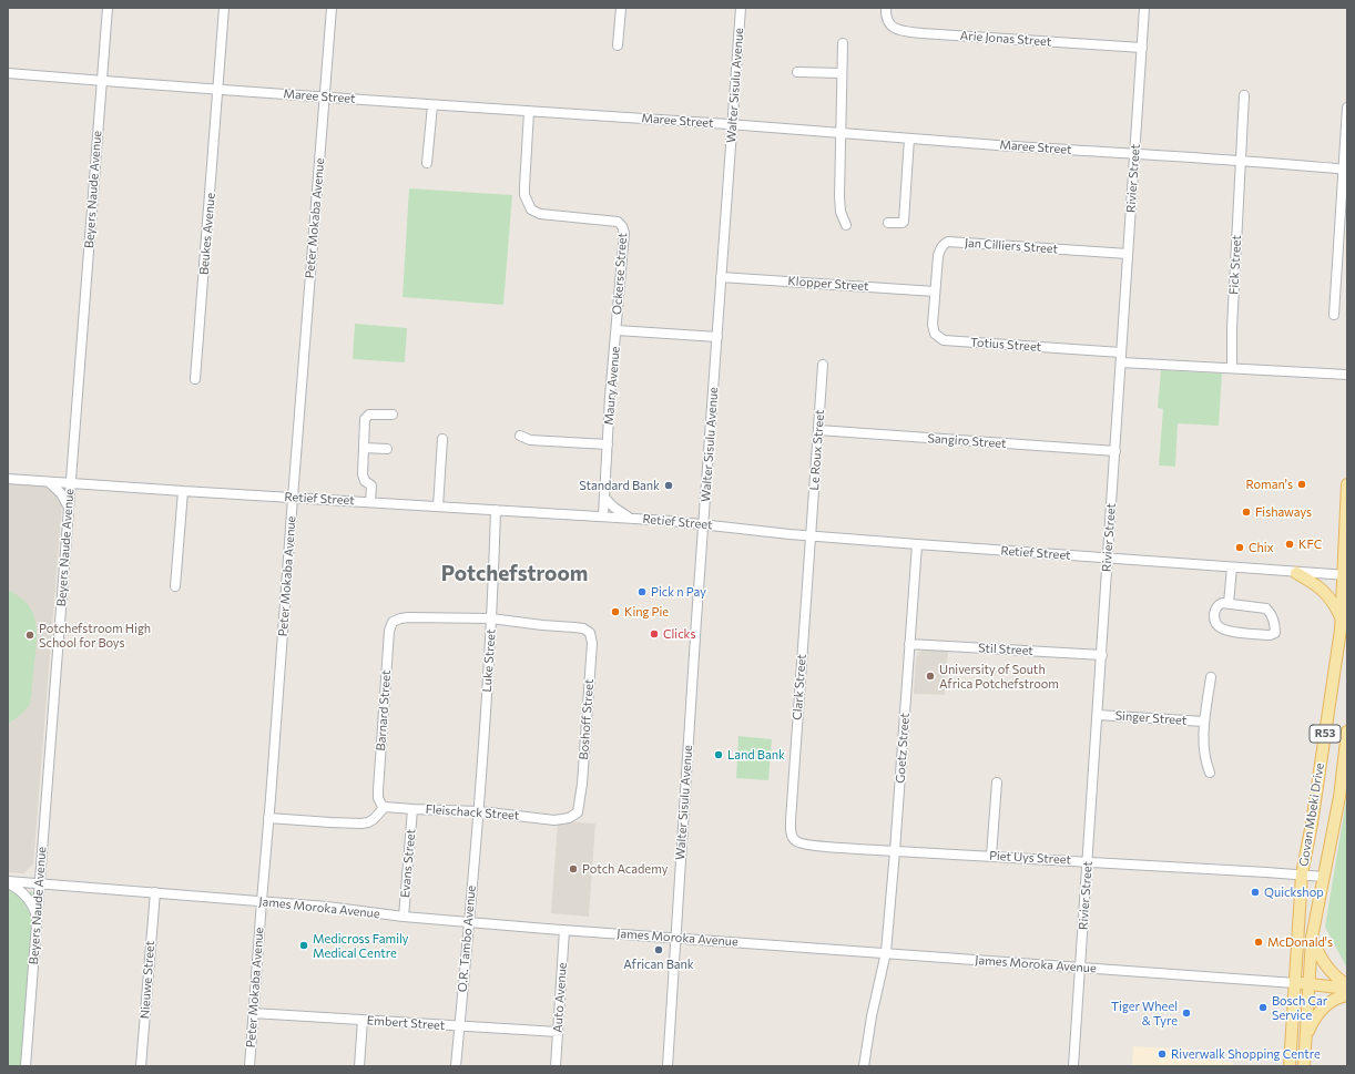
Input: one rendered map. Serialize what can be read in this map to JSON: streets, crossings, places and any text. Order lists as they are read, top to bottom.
{
  "streets": {
    "main road": ["R53", "Govan Mbeki Drive", "James Moroka Avenue"],
    "street": [
      "Arie Jonas Street",
      "Walter Sisulu Avenue",
      "Maree Street",
      "Rivier Street",
      "Beyers Naude Avenue",
      "Peter Mokaba Avenue",
      "Beukes Avenue",
      "Jan Cilliers Street",
      "Fick Street",
      "Ockerse Street",
      "Klopper Street",
      "Totius Street",
      "Maury Avenue",
      "Sangiro Street",
      "Le Roux Street",
      "Retief Street",
      "Stil Street",
      "Luke Street",
      "Clark Street",
      "Barnard Street",
      "Singer Street",
      "Boshoff Street",
      "Goetz Street",
      "Fleischack Street",
      "Piet Uys Street",
      "Evans Street",
      "O.R. Tambo Avenue",
      "Nieuwe Street",
      "Auto Avenue",
      "Embert Street"
    ]
  },
  "crossings": [
    ["Arie Jonas Street", "Rivier Street"],
    ["Walter Sisulu Avenue", "Maree Street"],
    ["Walter Sisulu Avenue", "Klopper Street"],
    ["Walter Sisulu Avenue", "Maury Avenue"],
    ["Walter Sisulu Avenue", "Retief Street"],
    ["Walter Sisulu Avenue", "James Moroka Avenue"],
    ["Maree Street", "Rivier Street"],
    ["Maree Street", "Beyers Naude Avenue"],
    ["Maree Street", "Peter Mokaba Avenue"],
    ["Maree Street", "Beukes Avenue"],
    ["Maree Street", "Fick Street"],
    ["Maree Street", "Ockerse Street"],
    ["Rivier Street", "Jan Cilliers Street"],
    ["Rivier Street", "Totius Street"],
    ["Rivier Street", "Sangiro Street"],
    ["Rivier Street", "Retief Street"],
    ["Rivier Street", "Stil Street"],
    ["Rivier Street", "Singer Street"],
    ["Rivier Street", "Piet Uys Street"],
    ["Rivier Street", "James Moroka Avenue"],
    ["Beyers Naude Avenue", "Retief Street"],
    ["Beyers Naude Avenue", "James Moroka Avenue"],
    ["Peter Mokaba Avenue", "Retief Street"],
    ["Peter Mokaba Avenue", "James Moroka Avenue"],
    ["Peter Mokaba Avenue", "Embert Street"],
    ["Jan Cilliers Street", "Klopper Street"],
    ["Jan Cilliers Street", "Totius Street"],
    ["Ockerse Street", "Maury Avenue"],
    ["Klopper Street", "Totius Street"],
    ["Maury Avenue", "Retief Street"],
    ["Sangiro Street", "Le Roux Street"],
    ["Le Roux Street", "Retief Street"],
    ["Le Roux Street", "Clark Street"],
    ["Retief Street", "Luke Street"],
    ["Retief Street", "Clark Street"],
    ["Retief Street", "Goetz Street"],
    ["Retief Street", "Govan Mbeki Drive"],
    ["Stil Street", "Goetz Street"],
    ["Luke Street", "Barnard Street"],
    ["Luke Street", "Boshoff Street"],
    ["Luke Street", "Fleischack Street"],
    ["Luke Street", "O.R. Tambo Avenue"],
    ["Clark Street", "Piet Uys Street"],
    ["Barnard Street", "Boshoff Street"],
    ["Barnard Street", "Fleischack Street"],
    ["Boshoff Street", "Fleischack Street"],
    ["Goetz Street", "Piet Uys Street"],
    ["Goetz Street", "James Moroka Avenue"],
    ["Fleischack Street", "Evans Street"],
    ["Fleischack Street", "O.R. Tambo Avenue"],
    ["Govan Mbeki Drive", "Piet Uys Street"],
    ["Govan Mbeki Drive", "James Moroka Avenue"],
    ["Evans Street", "James Moroka Avenue"],
    ["James Moroka Avenue", "O.R. Tambo Avenue"],
    ["James Moroka Avenue", "Nieuwe Street"],
    ["James Moroka Avenue", "Auto Avenue"],
    ["O.R. Tambo Avenue", "Embert Street"],
    ["Auto Avenue", "Embert Street"]
  ],
  "districts": ["Potchefstroom"],
  "places": [
    "Roman's",
    "Standard Bank",
    "Fishaways",
    "KFC",
    "Chix",
    "Pick n Pay",
    "King Pie",
    "Clicks",
    "Potchefstroom High School for Boys",
    "University of South Africa Potchefstroom",
    "Land Bank",
    "Potch Academy",
    "Quickshop",
    "McDonald's",
    "Medicross Family Medical Centre",
    "African Bank",
    "Bosch Car Service",
    "Tiger Wheel & Tyre",
    "Riverwalk Shopping Centre"
  ]
}
